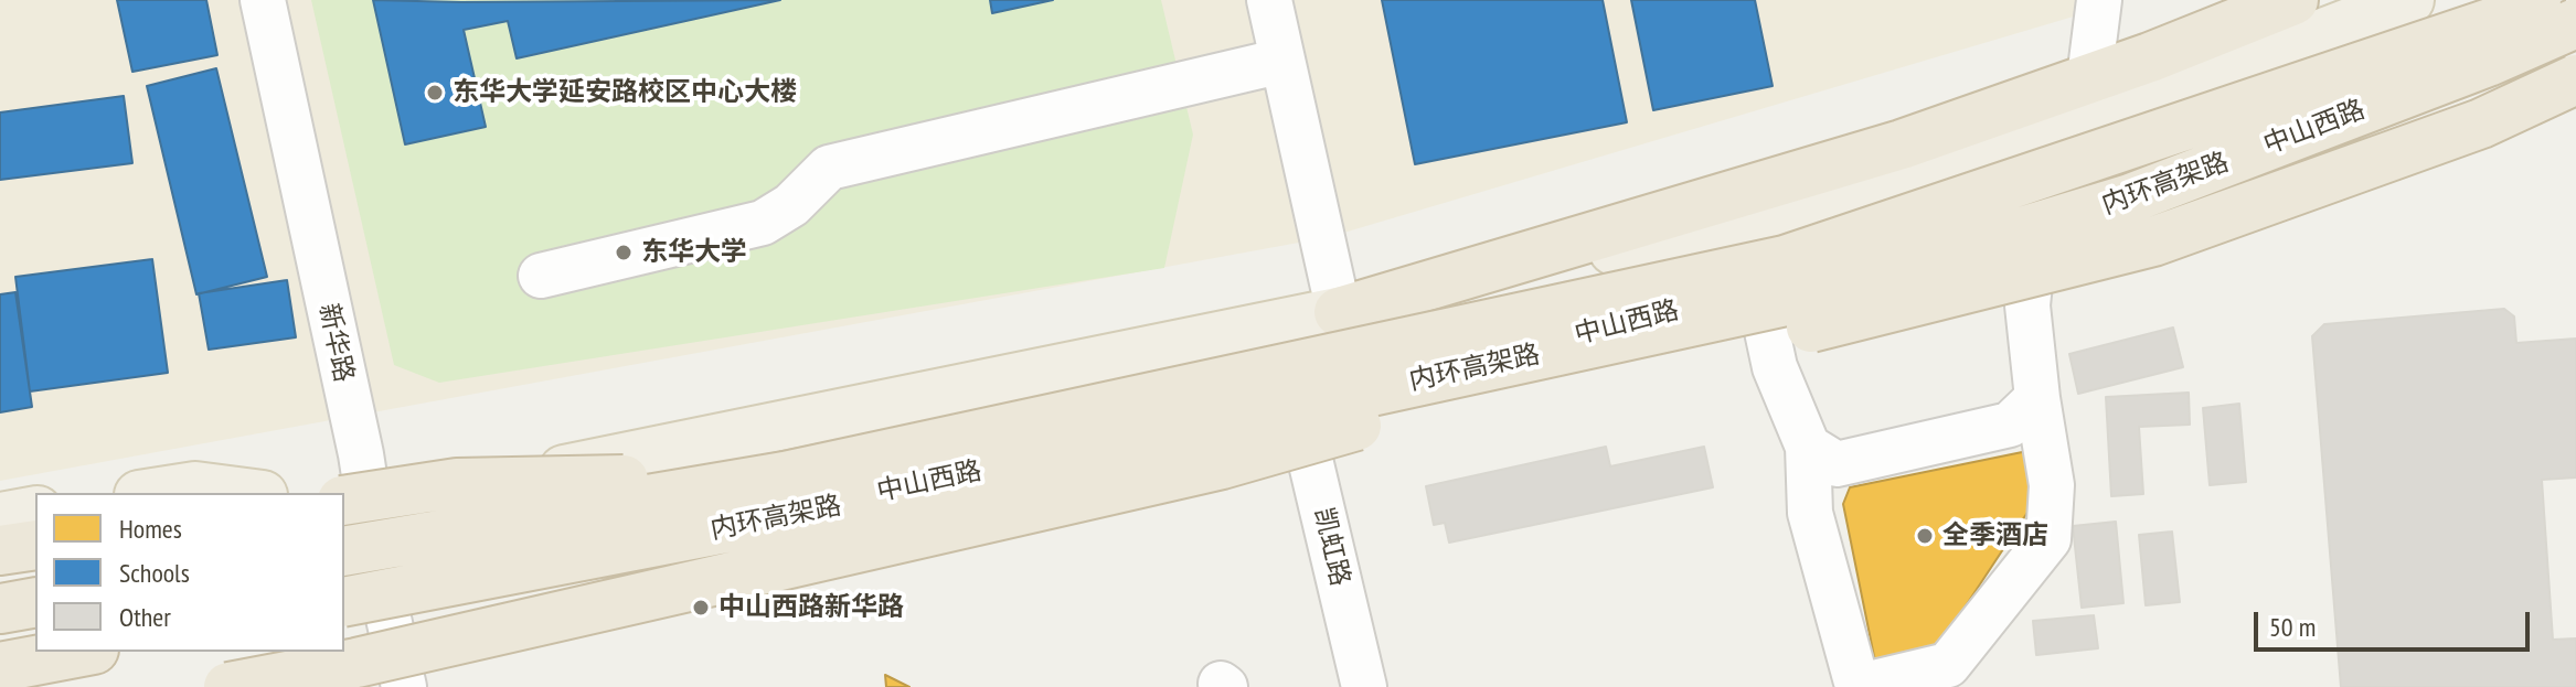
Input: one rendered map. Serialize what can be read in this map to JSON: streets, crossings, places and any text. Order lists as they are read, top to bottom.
{
  "streets": {
    "highway": ["内环高架路"],
    "main road": ["中山西路"],
    "street": ["新华路", "凯虹路"]
  },
  "crossings": [
    ["中山西路", "内环高架路"],
    ["中山西路", "新华路"],
    ["中山西路", "凯虹路"],
    ["内环高架路", "新华路"]
  ],
  "places": [
    "东华大学延安路校区中心大楼",
    "东华大学",
    "全季酒店",
    "中山西路新华路"
  ],
  "legend": ["Homes", "Schools", "Other"],
  "scale_bar": "50 m"
}
